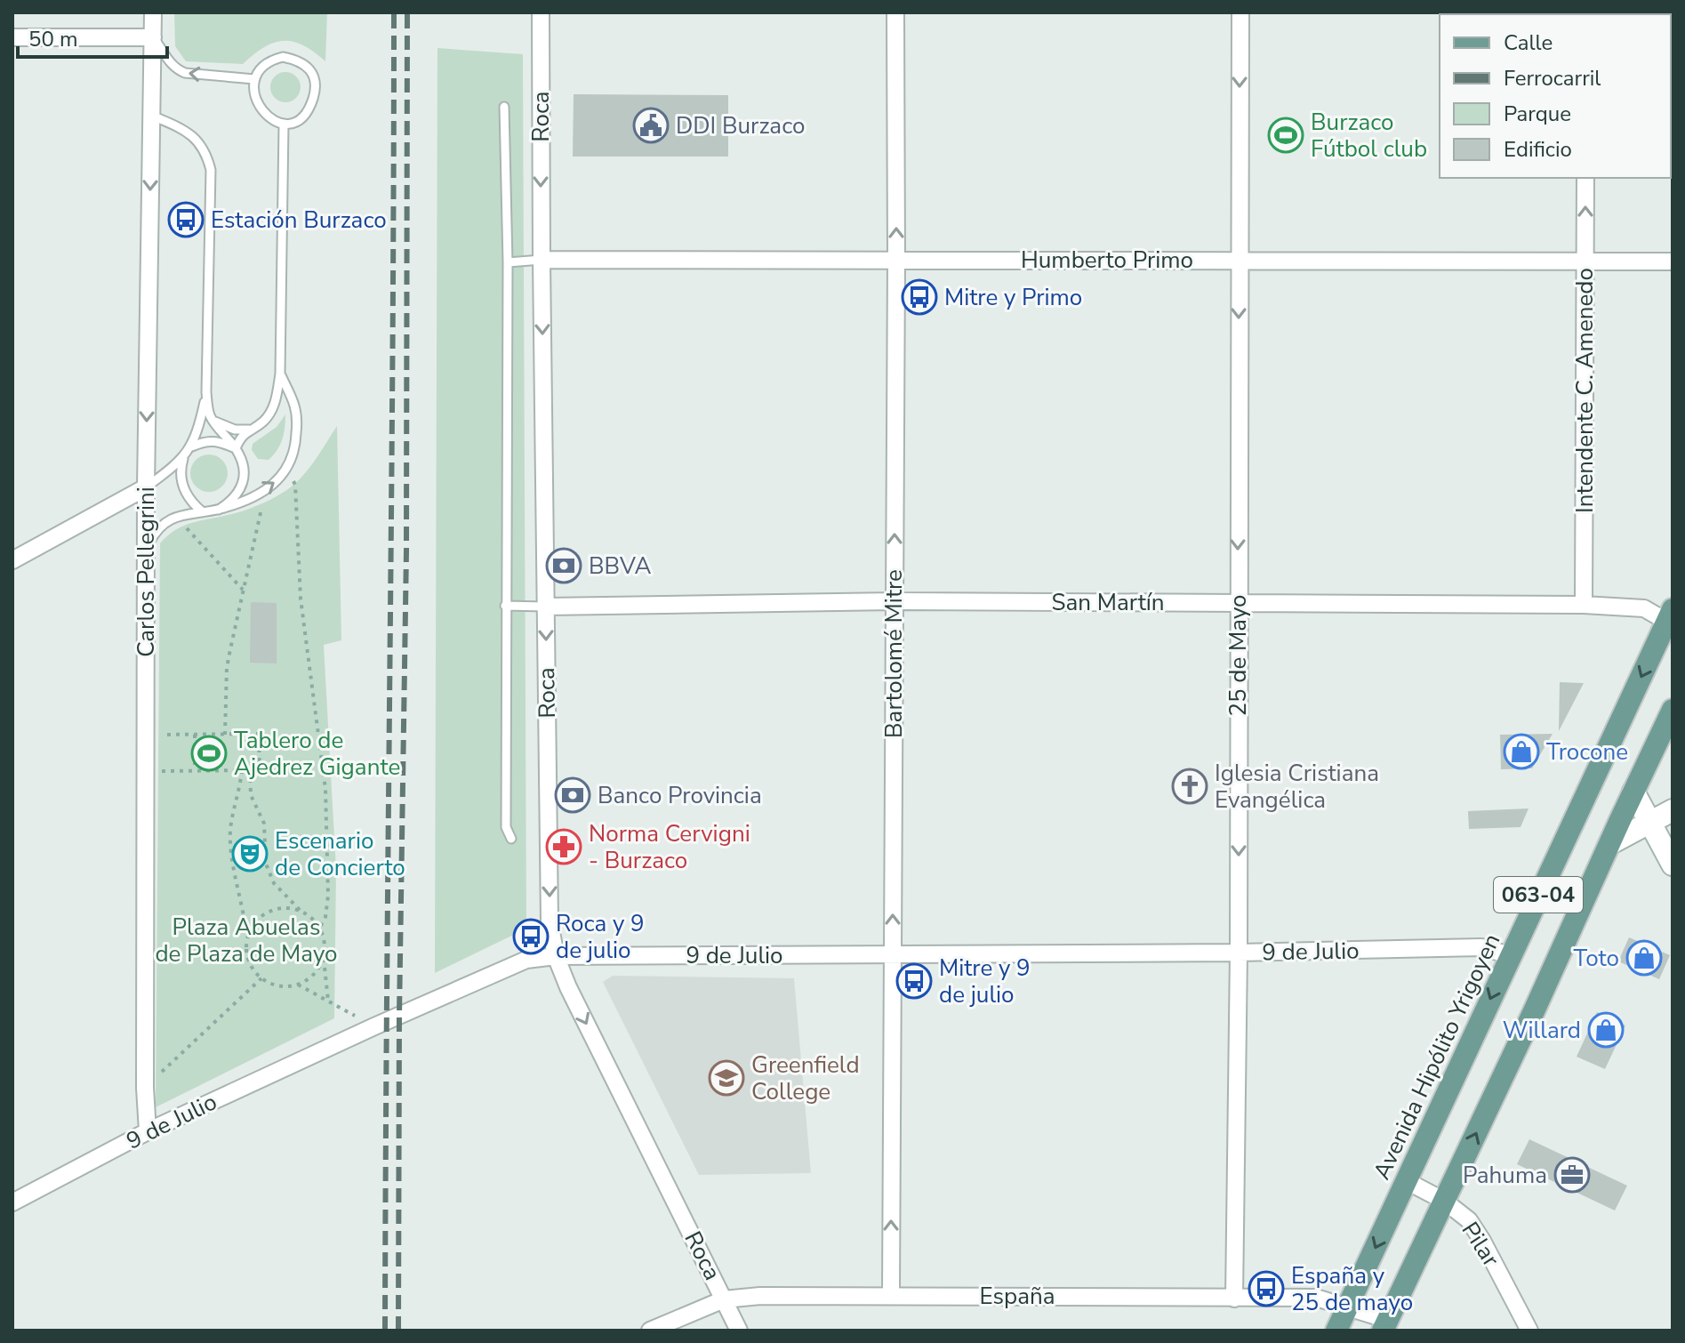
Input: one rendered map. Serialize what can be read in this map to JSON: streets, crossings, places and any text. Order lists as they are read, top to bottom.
{
  "streets": {
    "main road": ["063-04", "Avenida Hipólito Yrigoyen"],
    "street": [
      "Roca",
      "Humberto Primo",
      "Intendente C. Amenedo",
      "Carlos Pellegrini",
      "San Martín",
      "Bartolomé Mitre",
      "25 de Mayo",
      "9 de Julio",
      "Pilar",
      "España"
    ]
  },
  "crossings": [
    ["Roca", "Humberto Primo"],
    ["Roca", "San Martín"],
    ["Roca", "9 de Julio"],
    ["Roca", "España"],
    ["Humberto Primo", "Intendente C. Amenedo"],
    ["Humberto Primo", "Bartolomé Mitre"],
    ["Humberto Primo", "25 de Mayo"],
    ["Intendente C. Amenedo", "San Martín"],
    ["Carlos Pellegrini", "9 de Julio"],
    ["San Martín", "Bartolomé Mitre"],
    ["San Martín", "25 de Mayo"],
    ["San Martín", "Avenida Hipólito Yrigoyen"],
    ["Bartolomé Mitre", "9 de Julio"],
    ["Bartolomé Mitre", "España"],
    ["25 de Mayo", "9 de Julio"],
    ["25 de Mayo", "España"],
    ["063-04", "Pilar"],
    ["063-04", "España"],
    ["9 de Julio", "Avenida Hipólito Yrigoyen"],
    ["Avenida Hipólito Yrigoyen", "Pilar"],
    ["Avenida Hipólito Yrigoyen", "España"]
  ],
  "one_way": ["Roca", "Bartolomé Mitre", "25 de Mayo"],
  "parks": ["Plaza Abuelas de Plaza de Mayo"],
  "places": {
    "public building": ["DDI Burzaco"],
    "sports": ["Burzaco Fútbol club", "Tablero de Ajedrez Gigante"],
    "bus stop": [
      "Estación Burzaco",
      "Mitre y Primo",
      "Roca y 9 de julio",
      "Mitre y 9 de julio",
      "España y 25 de mayo"
    ],
    "bank": ["BBVA", "Banco Provincia"],
    "shop": ["Trocone", "Toto", "Willard"],
    "church": ["Iglesia Cristiana Evangélica"],
    "pharmacy": ["Norma Cervigni - Burzaco"],
    "theatre": ["Escenario de Concierto"],
    "school or university": ["Greenfield College"],
    "office": ["Pahuma"]
  },
  "legend": [
    "Calle",
    "Ferrocarril",
    "Parque",
    "Edificio"
  ],
  "scale_bar": "50 m"
}
